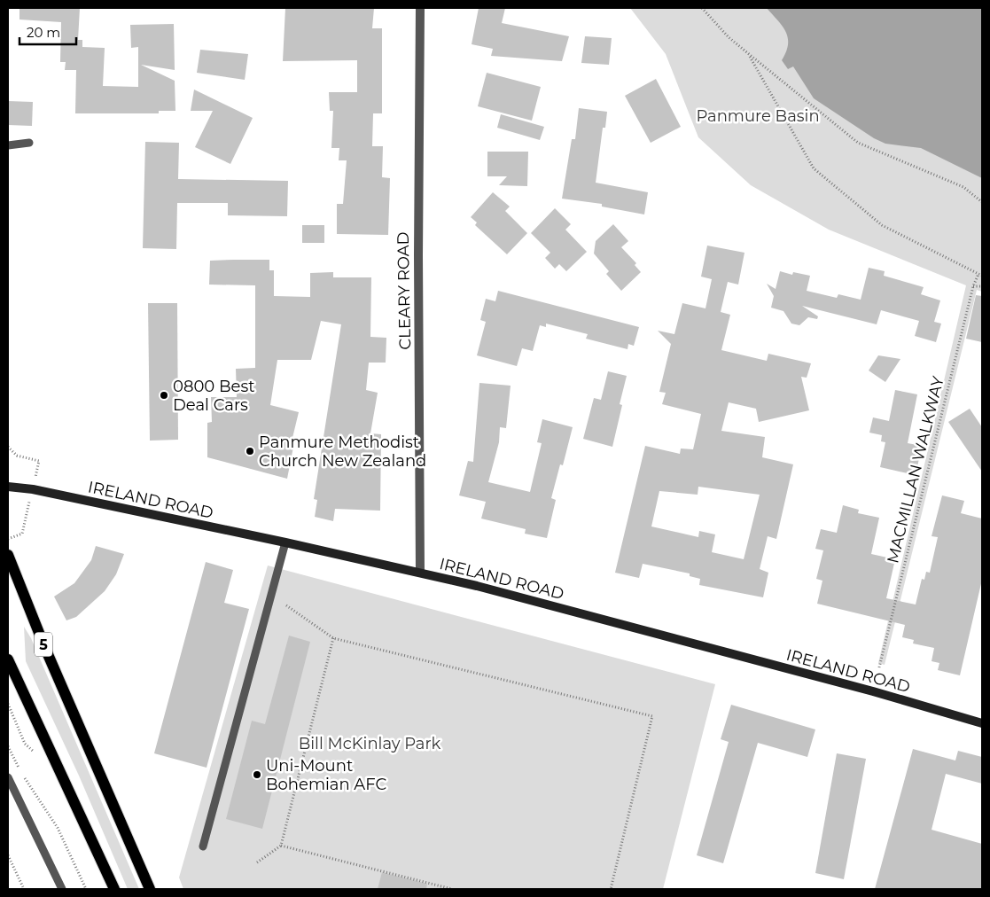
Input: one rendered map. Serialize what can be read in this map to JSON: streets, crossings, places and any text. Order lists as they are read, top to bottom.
{
  "streets": {
    "main road": ["5"],
    "street": ["CLEARY ROAD", "IRELAND ROAD"],
    "path": ["MACMILLAN WALKWAY"]
  },
  "crossings": [
    ["CLEARY ROAD", "IRELAND ROAD"]
  ],
  "parks": ["Panmure Basin", "Bill McKinlay Park"],
  "places": ["0800 Best Deal Cars", "Panmure Methodist Church New Zealand", "Uni-Mount Bohemian AFC"],
  "scale_bar": "20 m"
}
